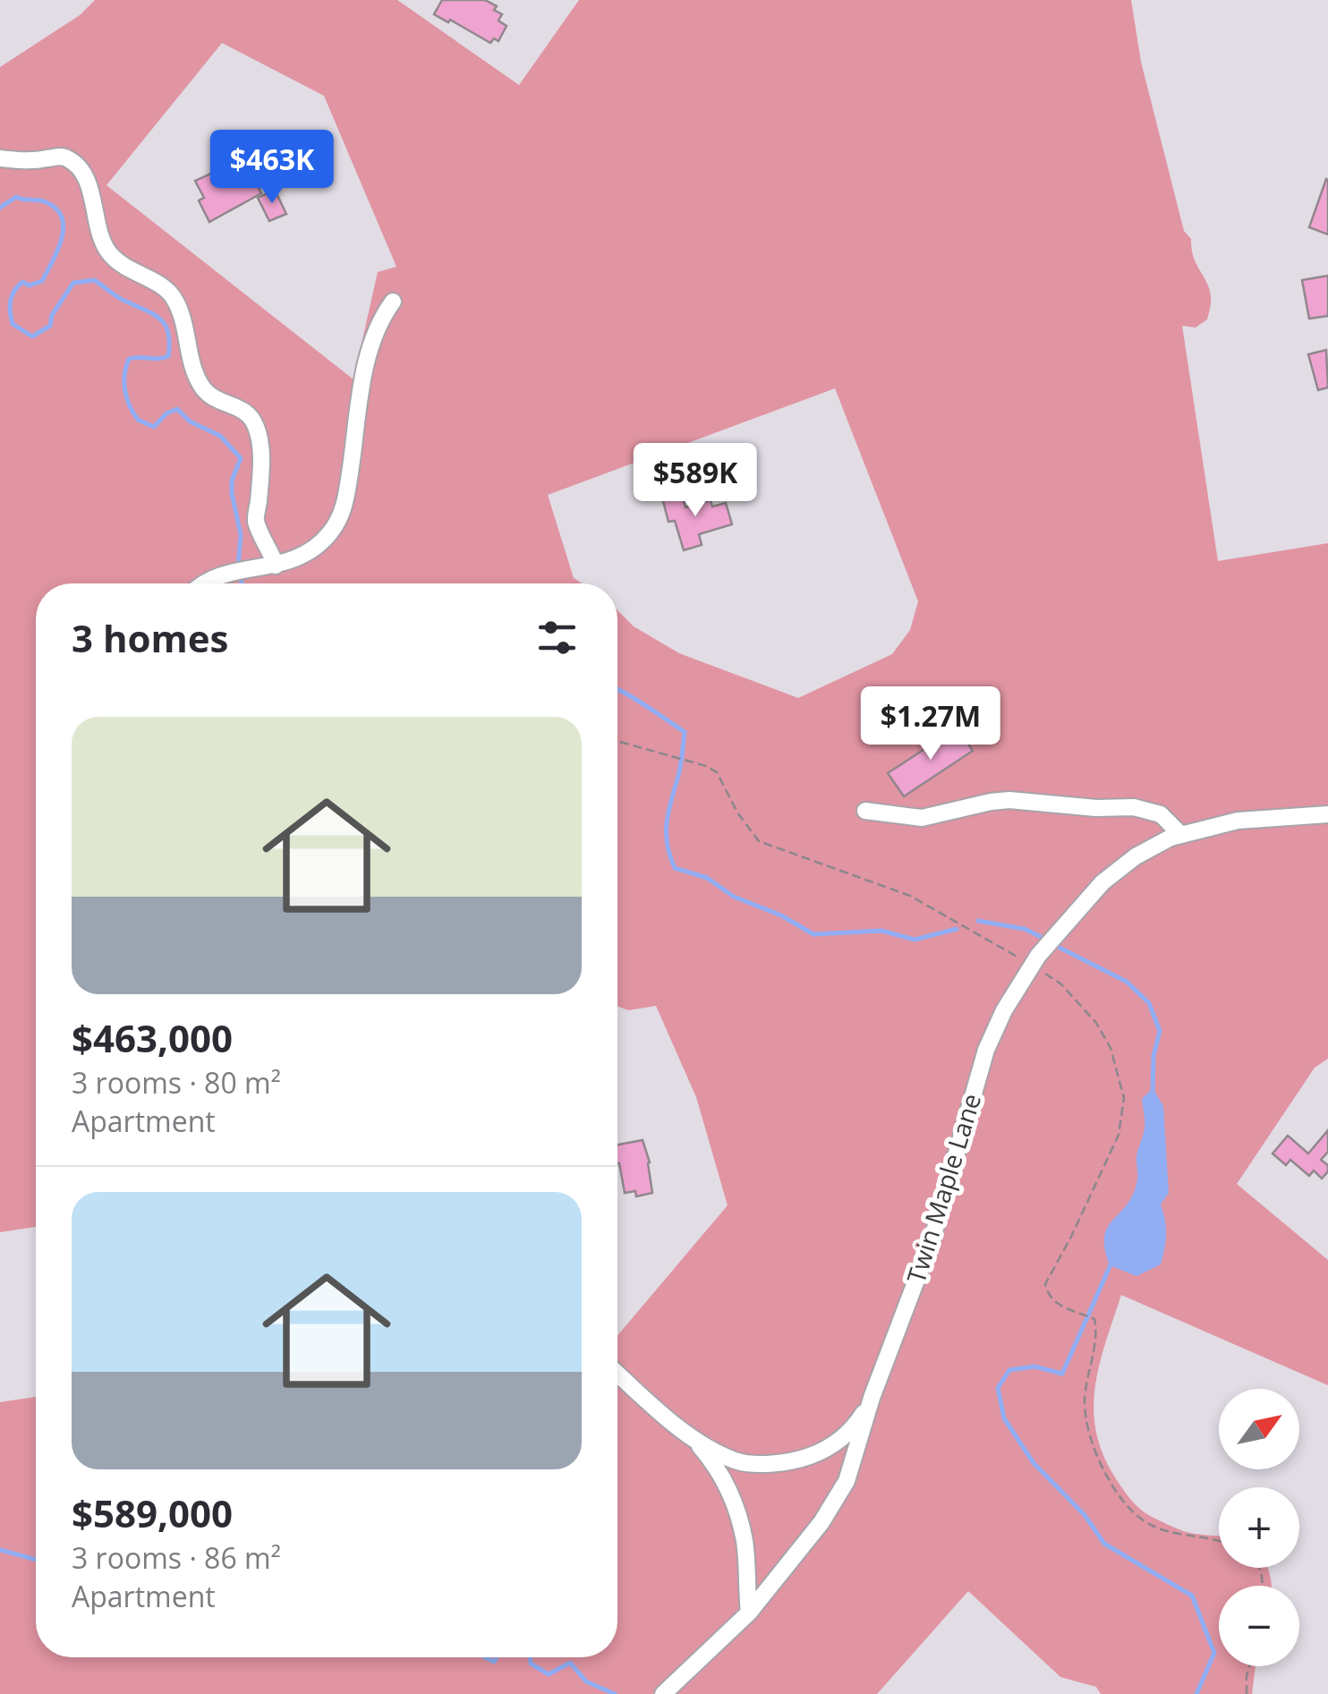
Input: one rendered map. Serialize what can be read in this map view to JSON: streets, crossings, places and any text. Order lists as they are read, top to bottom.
{
  "streets": {
    "street": ["Twin Maple Lane"]
  },
  "north": "top right",
  "page": {
    "price": ["$463K", "$589K", "$1.27M"],
    "heading": "3 homes",
    "list": [
      {
        "name": "$463,000",
        "note": "3 rooms · 80 m² · Apartment"
      },
      {
        "name": "$589,000",
        "note": "3 rooms · 86 m² · Apartment"
      }
    ],
    "map_buttons": ["+", "−"]
  }
}
